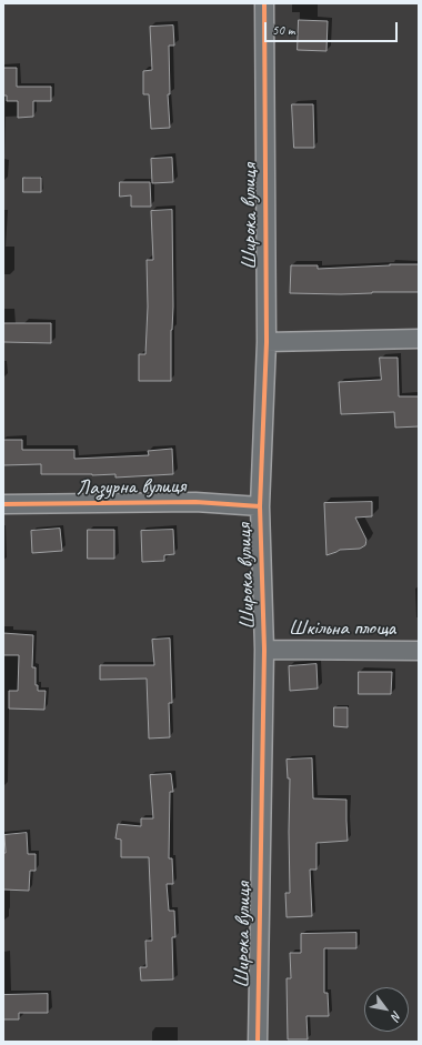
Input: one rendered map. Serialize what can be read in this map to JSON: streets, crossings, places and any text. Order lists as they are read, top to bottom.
{
  "streets": {
    "street": ["Широка вулиця", "Лазурна вулиця", "Шкільна площа"]
  },
  "crossings": [
    ["Широка вулиця", "Лазурна вулиця"],
    ["Широка вулиця", "Шкільна площа"]
  ],
  "scale_bar": "50 m",
  "north": "bottom right"
}
